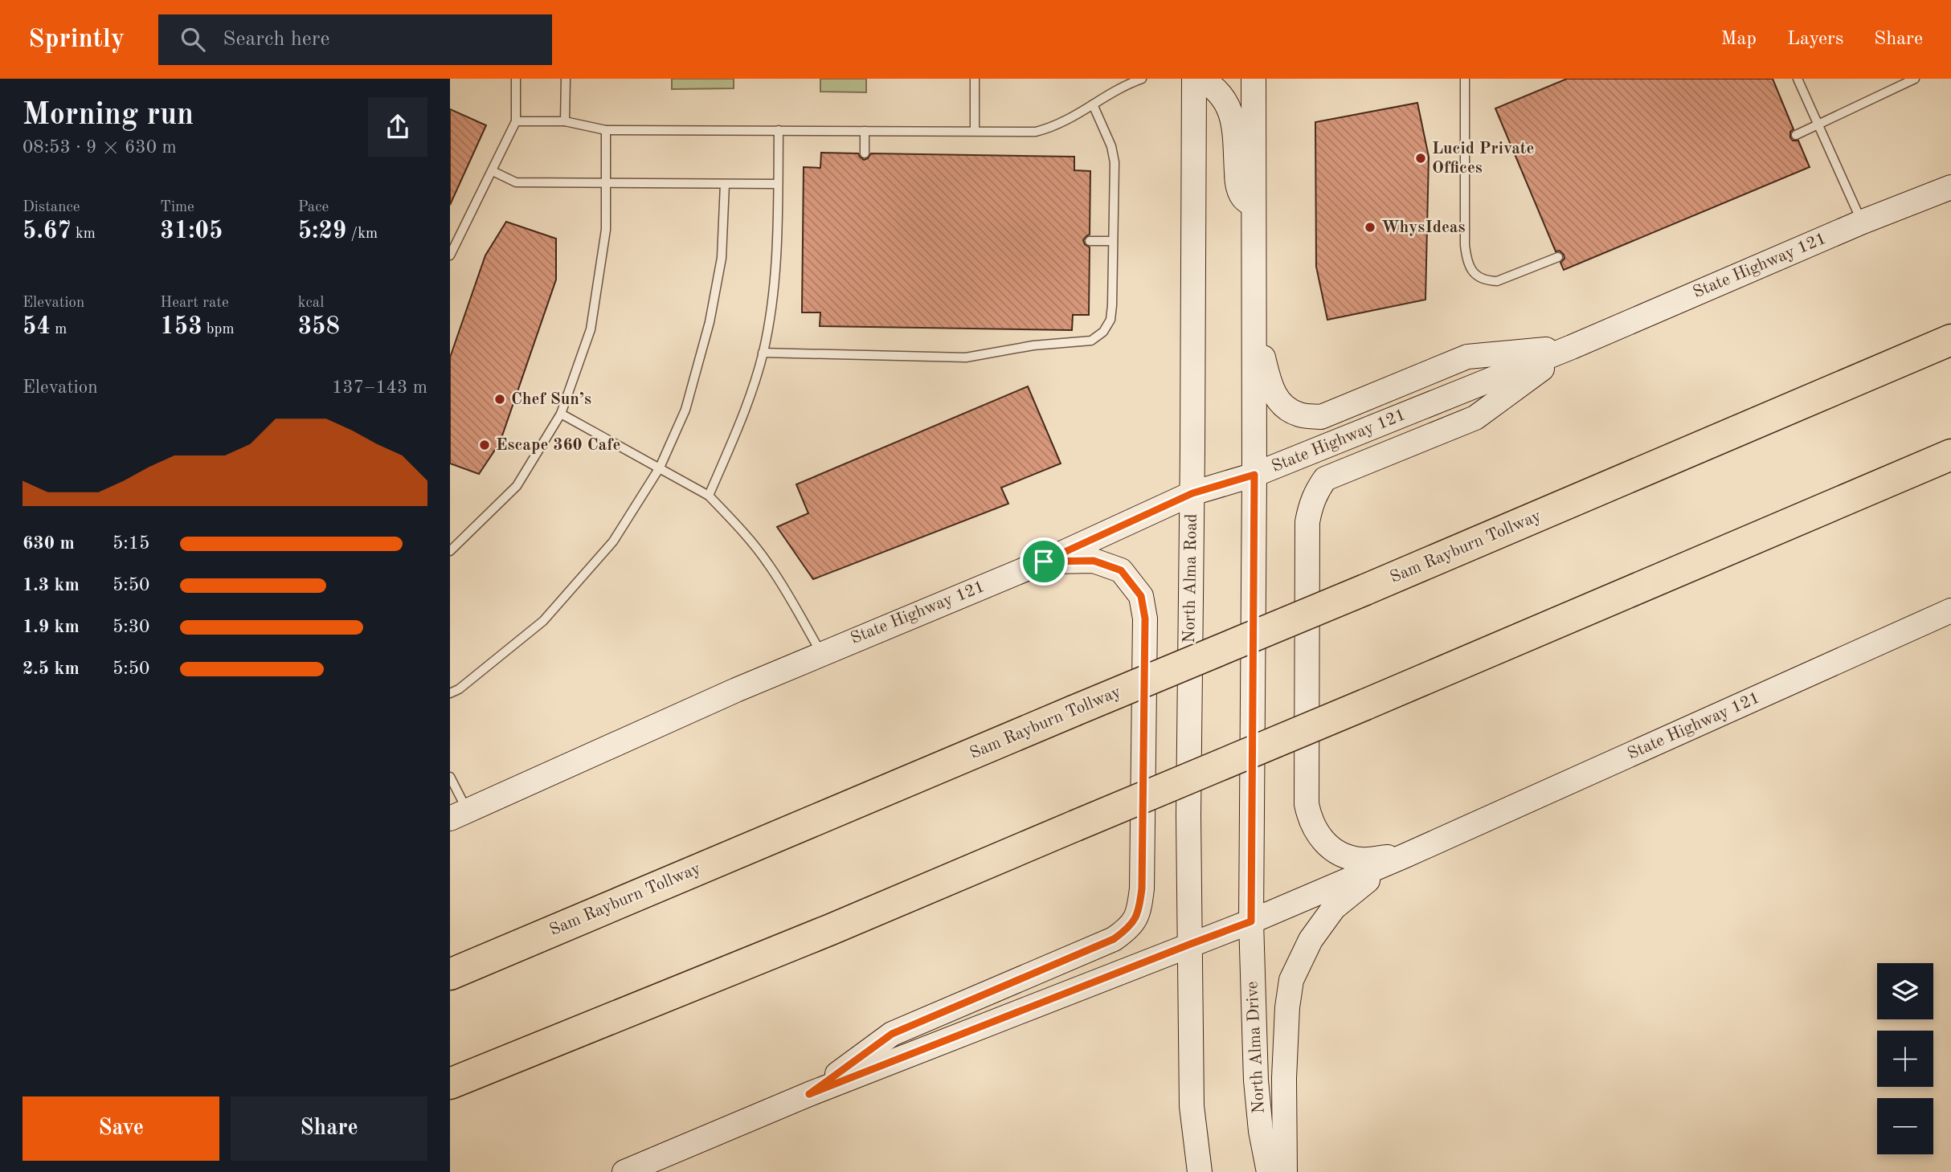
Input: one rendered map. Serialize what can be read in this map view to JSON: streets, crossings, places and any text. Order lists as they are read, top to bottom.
{
  "streets": {
    "highway": ["Sam Rayburn Tollway"],
    "main road": ["State Highway 121", "North Alma Road", "North Alma Drive"]
  },
  "crossings": [
    ["State Highway 121", "North Alma Road"],
    ["State Highway 121", "North Alma Drive"]
  ],
  "places": [
    "Lucid Private Offices",
    "WhysIdeas",
    "Chef Sun’s",
    "Escape 360 Cafe"
  ],
  "page": {
    "header": "Sprintly",
    "search": "Search here",
    "nav": ["Map", "Layers", "Share"],
    "heading": ["Morning run", "08:53 · 9 × 630 m"],
    "stats": [
      ["Distance", "5.67 km"],
      ["Time", "31:05"],
      ["Pace", "5:29 /km"],
      ["Elevation", "54 m"],
      ["Heart rate", "153 bpm"],
      ["kcal", "358"]
    ],
    "chart": ["Elevation", "137–143 m"],
    "list": [
      {
        "name": "630 m",
        "note": "5:15"
      },
      {
        "name": "1.3 km",
        "note": "5:50"
      },
      {
        "name": "1.9 km",
        "note": "5:30"
      },
      {
        "name": "2.5 km",
        "note": "5:50"
      }
    ],
    "map_buttons": ["+", "−"],
    "buttons": ["Save", "Share"]
  }
}
